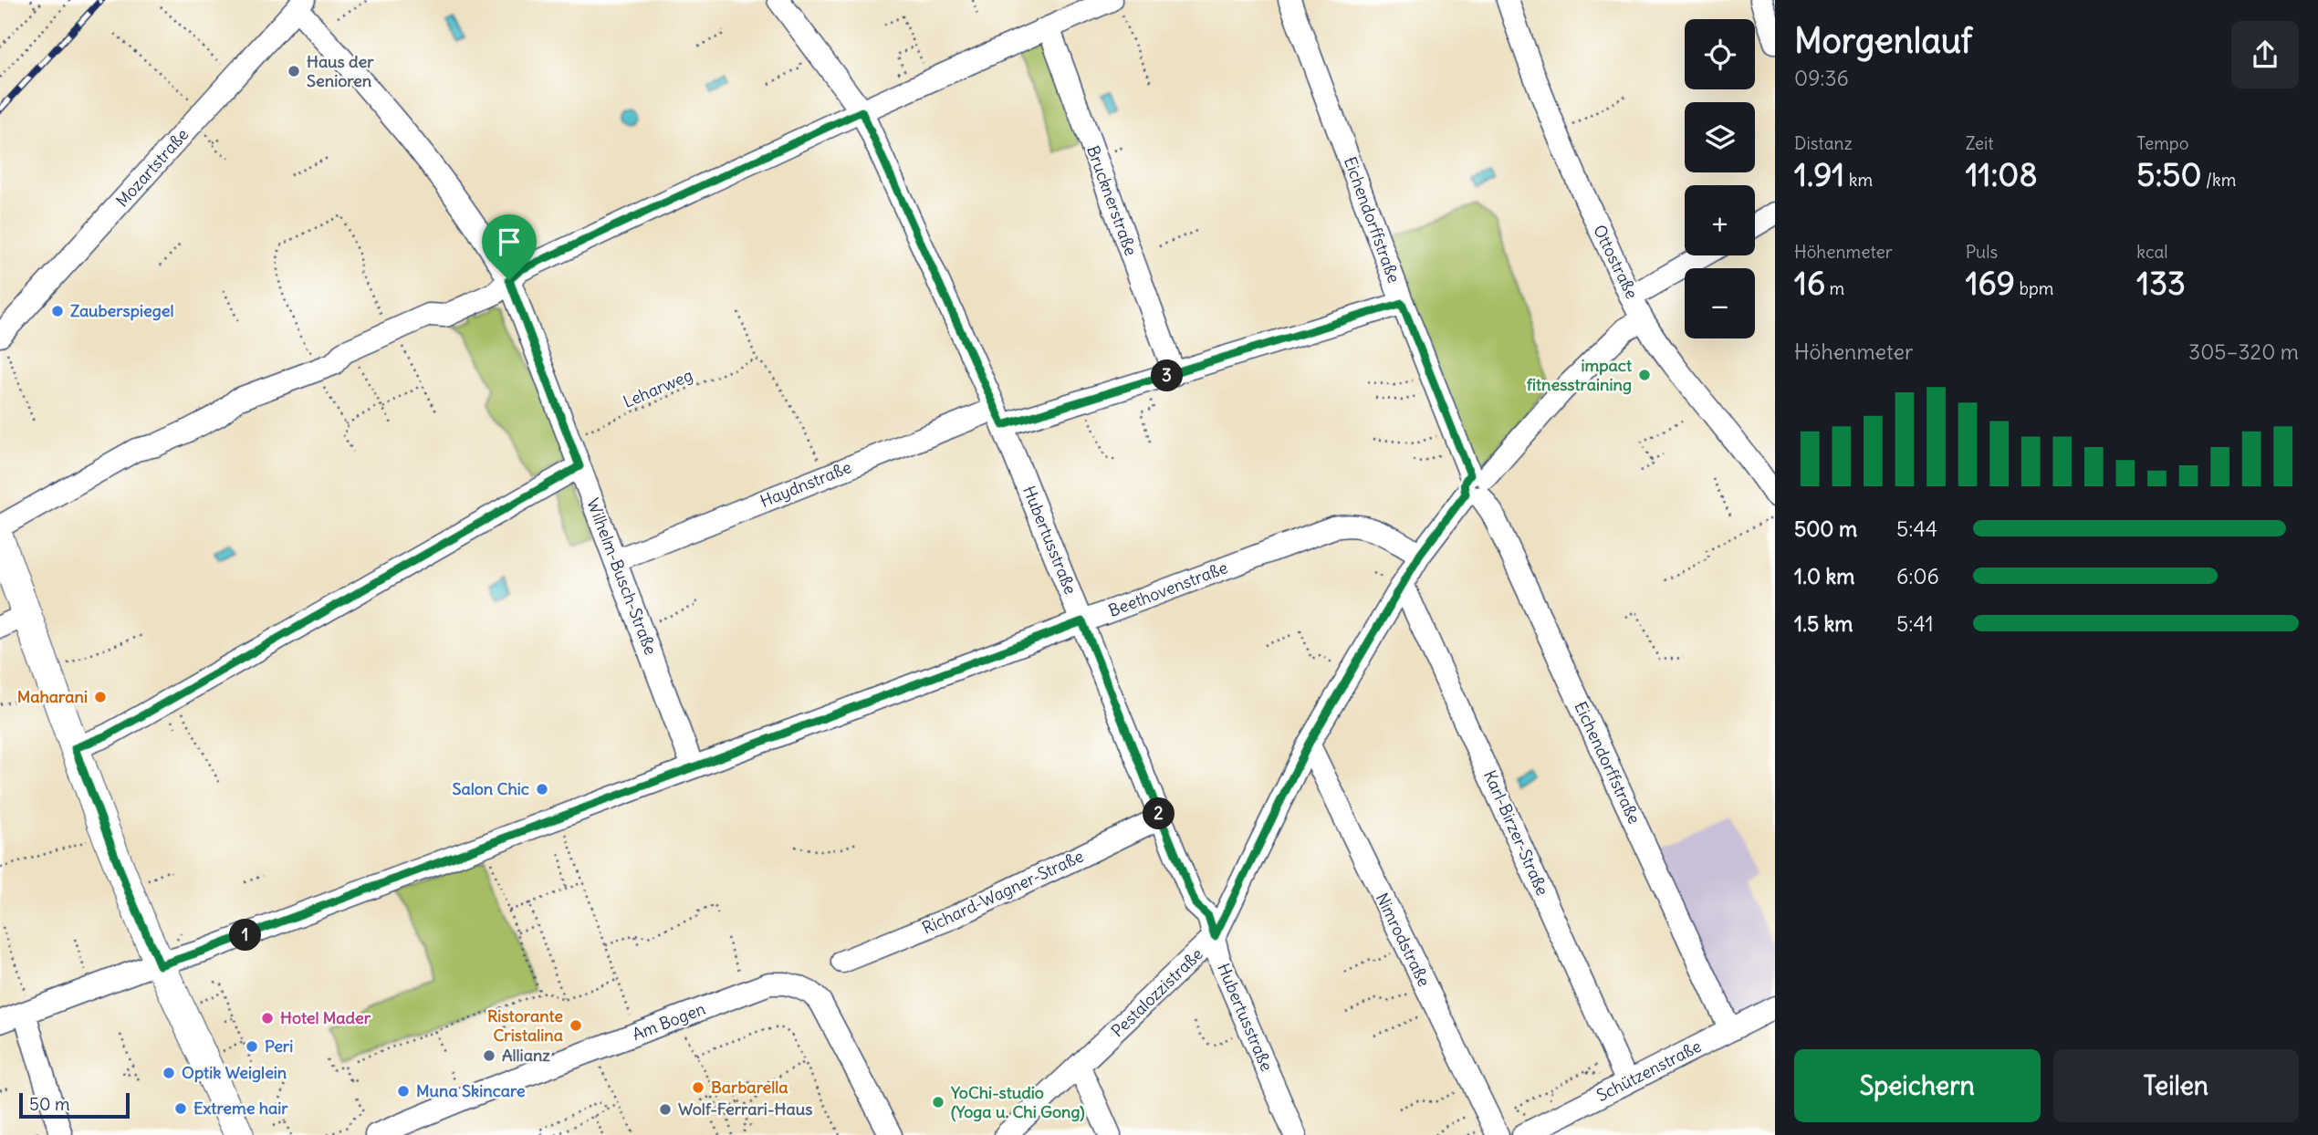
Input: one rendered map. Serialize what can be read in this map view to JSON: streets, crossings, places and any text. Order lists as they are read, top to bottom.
{
  "streets": {
    "street": [
      "Mozartstraße",
      "Brucknerstraße",
      "Eichendorffstraße",
      "Ottostraße",
      "Haydnstraße",
      "Hubertusstraße",
      "Wilhelm-Busch-Straße",
      "Beethovenstraße",
      "Karl-Birzer-Straße",
      "Richard-Wagner-Straße",
      "Nimrodstraße",
      "Pestalozzistraße",
      "Am Bogen",
      "Schützenstraße"
    ],
    "path": ["Leharweg"]
  },
  "crossings": [
    ["Mozartstraße", "Wilhelm-Busch-Straße"],
    ["Brucknerstraße", "Haydnstraße"],
    ["Eichendorffstraße", "Haydnstraße"],
    ["Eichendorffstraße", "Pestalozzistraße"],
    ["Eichendorffstraße", "Schützenstraße"],
    ["Ottostraße", "Pestalozzistraße"],
    ["Leharweg", "Wilhelm-Busch-Straße"],
    ["Haydnstraße", "Hubertusstraße"],
    ["Haydnstraße", "Wilhelm-Busch-Straße"],
    ["Hubertusstraße", "Beethovenstraße"],
    ["Hubertusstraße", "Richard-Wagner-Straße"],
    ["Hubertusstraße", "Pestalozzistraße"],
    ["Wilhelm-Busch-Straße", "Beethovenstraße"],
    ["Beethovenstraße", "Pestalozzistraße"],
    ["Karl-Birzer-Straße", "Pestalozzistraße"],
    ["Karl-Birzer-Straße", "Schützenstraße"],
    ["Nimrodstraße", "Pestalozzistraße"]
  ],
  "places": [
    "Haus der Senioren",
    "Zauberspiegel",
    "impact fitnesstraining",
    "Maharani",
    "Salon Chic",
    "Hotel Mader",
    "Ristorante Cristalina",
    "Peri",
    "Allianz",
    "Optik Weiglein",
    "Barbarella",
    "Muna Skincare",
    "YoChi-studio (Yoga u. Chi Gong)",
    "Extreme hair",
    "Wolf-Ferrari-Haus"
  ],
  "scale_bar": "50 m",
  "page": {
    "heading": ["Morgenlauf", "09:36"],
    "map_buttons": ["+", "−"],
    "stats": [
      ["Distanz", "1.91 km"],
      ["Zeit", "11:08"],
      ["Tempo", "5:50 /km"],
      ["Höhenmeter", "16 m"],
      ["Puls", "169 bpm"],
      ["kcal", "133"]
    ],
    "chart": ["Höhenmeter", "305–320 m"],
    "pins": ["3", "2", "1"],
    "list": [
      {
        "name": "500 m",
        "note": "5:44"
      },
      {
        "name": "1.0 km",
        "note": "6:06"
      },
      {
        "name": "1.5 km",
        "note": "5:41"
      }
    ],
    "buttons": ["Speichern", "Teilen"],
    "scale": "50 m"
  }
}
